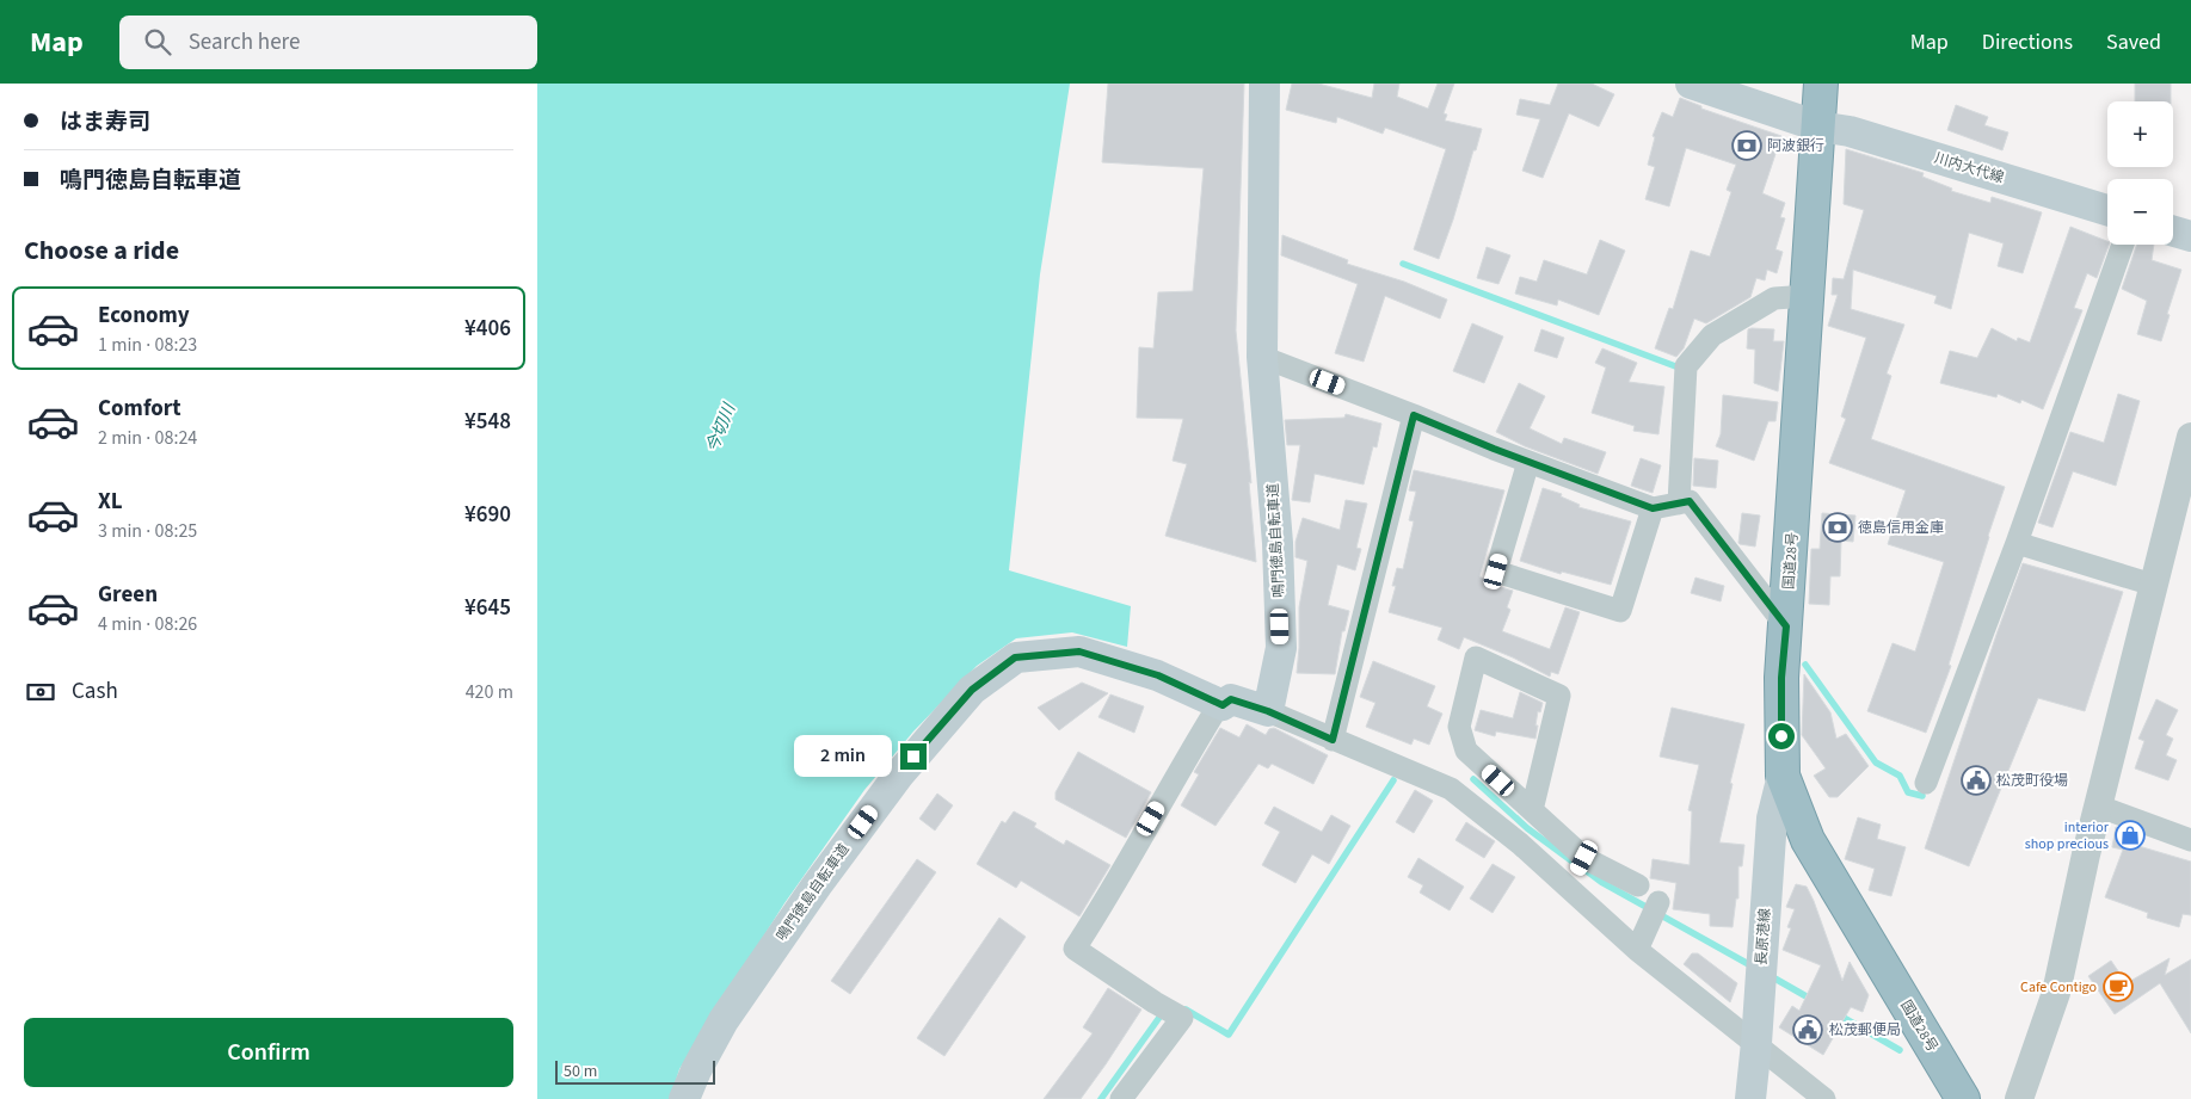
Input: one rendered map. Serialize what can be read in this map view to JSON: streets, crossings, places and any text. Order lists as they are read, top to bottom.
{
  "streets": {
    "highway": ["国道28号"],
    "main road": ["川内大代線", "鳴門徳島自転車道", "長原港線"]
  },
  "crossings": [
    ["川内大代線", "国道28号"],
    ["国道28号", "長原港線"]
  ],
  "water": ["今切川"],
  "places": {
    "bank": ["阿波銀行", "徳島信用金庫"],
    "public building": ["松茂町役場", "松茂郵便局"],
    "shop": ["interior shop precious"],
    "cafe": ["Cafe Contigo"]
  },
  "scale_bar": "50 m",
  "page": {
    "header": "Map",
    "search": "Search here",
    "nav": ["Map", "Directions", "Saved"],
    "banner": ["はま寿司", "鳴門徳島自転車道"],
    "map_buttons": ["+", "−"],
    "heading": "Choose a ride",
    "list": [
      {
        "name": "Economy",
        "note": "1 min · 08:23",
        "value": "¥406"
      },
      {
        "name": "Comfort",
        "note": "2 min · 08:24",
        "value": "¥548"
      },
      {
        "name": "XL",
        "note": "3 min · 08:25",
        "value": "¥690"
      },
      {
        "name": "Green",
        "note": "4 min · 08:26",
        "value": "¥645"
      }
    ],
    "pay": ["Cash", "420 m"],
    "bubble": "2 min",
    "buttons": "Confirm",
    "scale": "50 m"
  }
}
